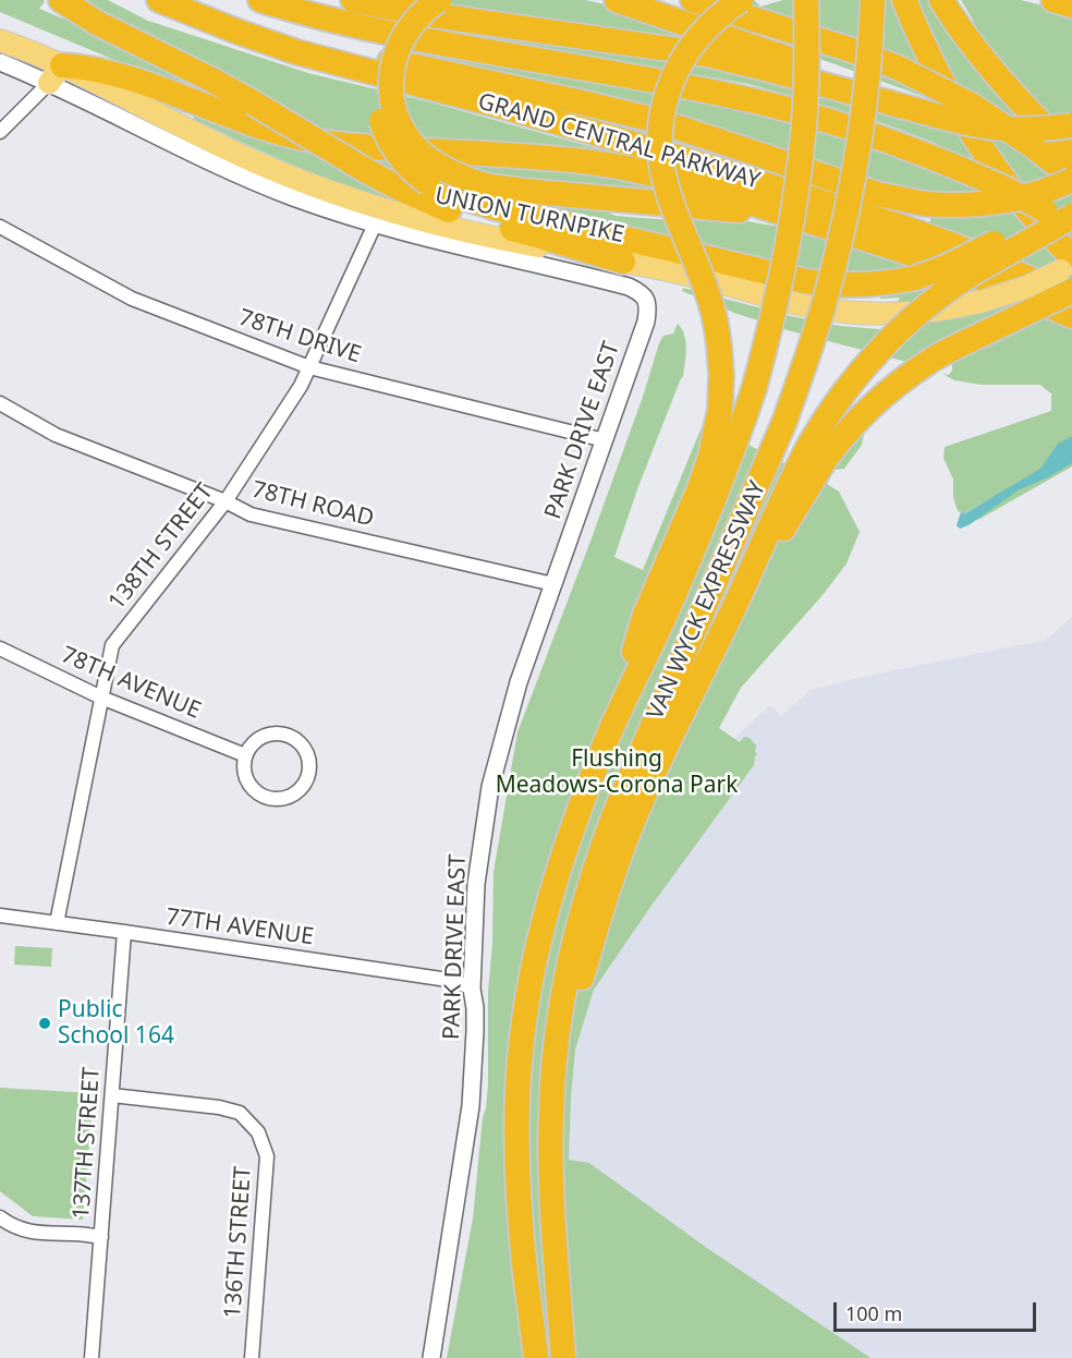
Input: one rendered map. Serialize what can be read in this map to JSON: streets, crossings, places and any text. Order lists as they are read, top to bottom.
{
  "streets": {
    "highway": ["GRAND CENTRAL PARKWAY", "VAN WYCK EXPRESSWAY"],
    "main road": ["UNION TURNPIKE"],
    "street": [
      "78TH DRIVE",
      "PARK DRIVE EAST",
      "78TH ROAD",
      "138TH STREET",
      "78TH AVENUE",
      "77TH AVENUE",
      "137TH STREET",
      "136TH STREET"
    ]
  },
  "crossings": [
    ["UNION TURNPIKE", "PARK DRIVE EAST"],
    ["UNION TURNPIKE", "138TH STREET"],
    ["78TH DRIVE", "PARK DRIVE EAST"],
    ["78TH DRIVE", "138TH STREET"],
    ["PARK DRIVE EAST", "78TH ROAD"],
    ["PARK DRIVE EAST", "77TH AVENUE"],
    ["78TH ROAD", "138TH STREET"],
    ["138TH STREET", "78TH AVENUE"],
    ["138TH STREET", "77TH AVENUE"],
    ["77TH AVENUE", "137TH STREET"],
    ["137TH STREET", "136TH STREET"]
  ],
  "parks": ["Flushing Meadows-Corona Park"],
  "places": ["Public School 164"],
  "scale_bar": "100 m"
}
